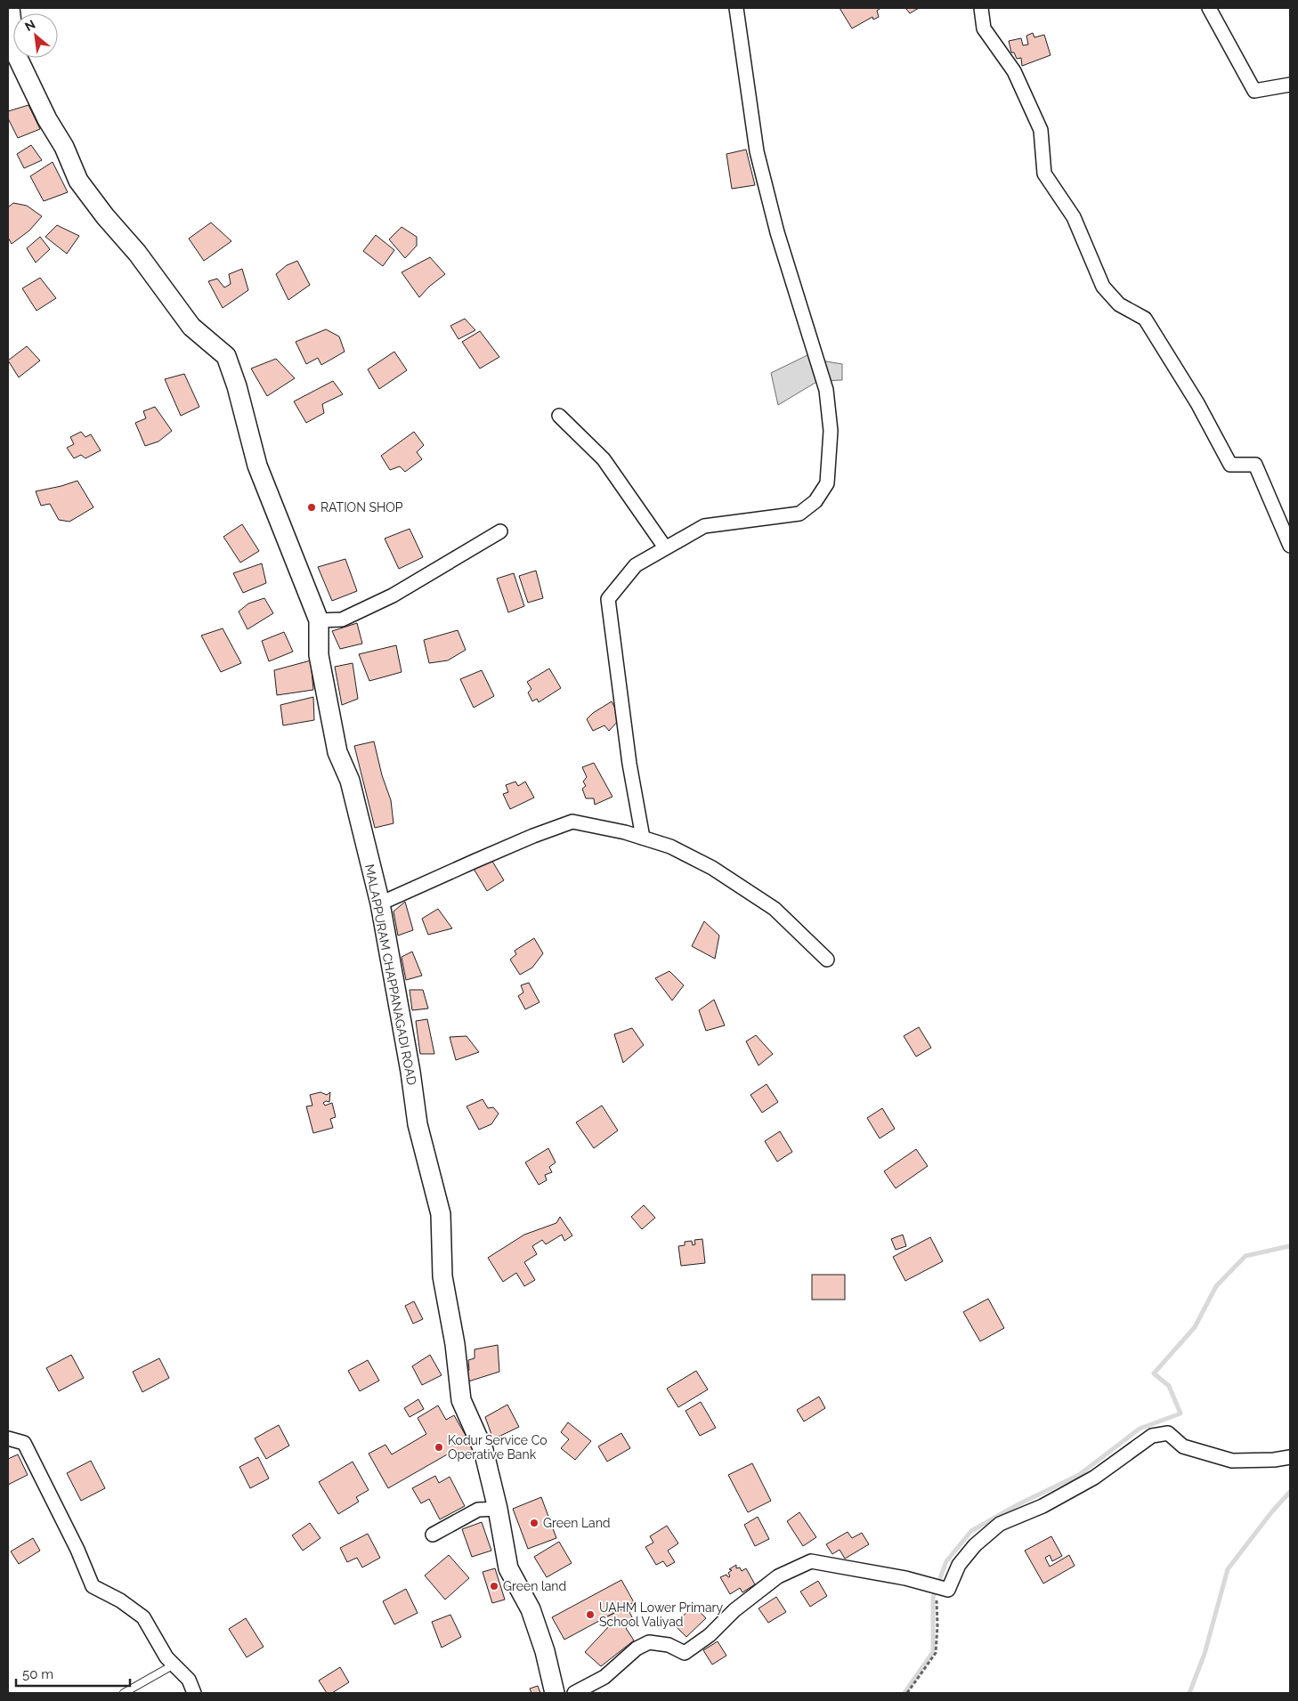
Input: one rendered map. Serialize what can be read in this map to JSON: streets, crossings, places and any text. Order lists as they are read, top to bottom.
{
  "streets": {
    "street": ["MALAPPURAM CHAPPANAGADI ROAD"]
  },
  "places": [
    "RATION SHOP",
    "Kodur Service Co Operative Bank",
    "Green Land",
    "Green land",
    "UAHM Lower Primary School Valiyad"
  ],
  "scale_bar": "50 m",
  "north": "top left"
}
